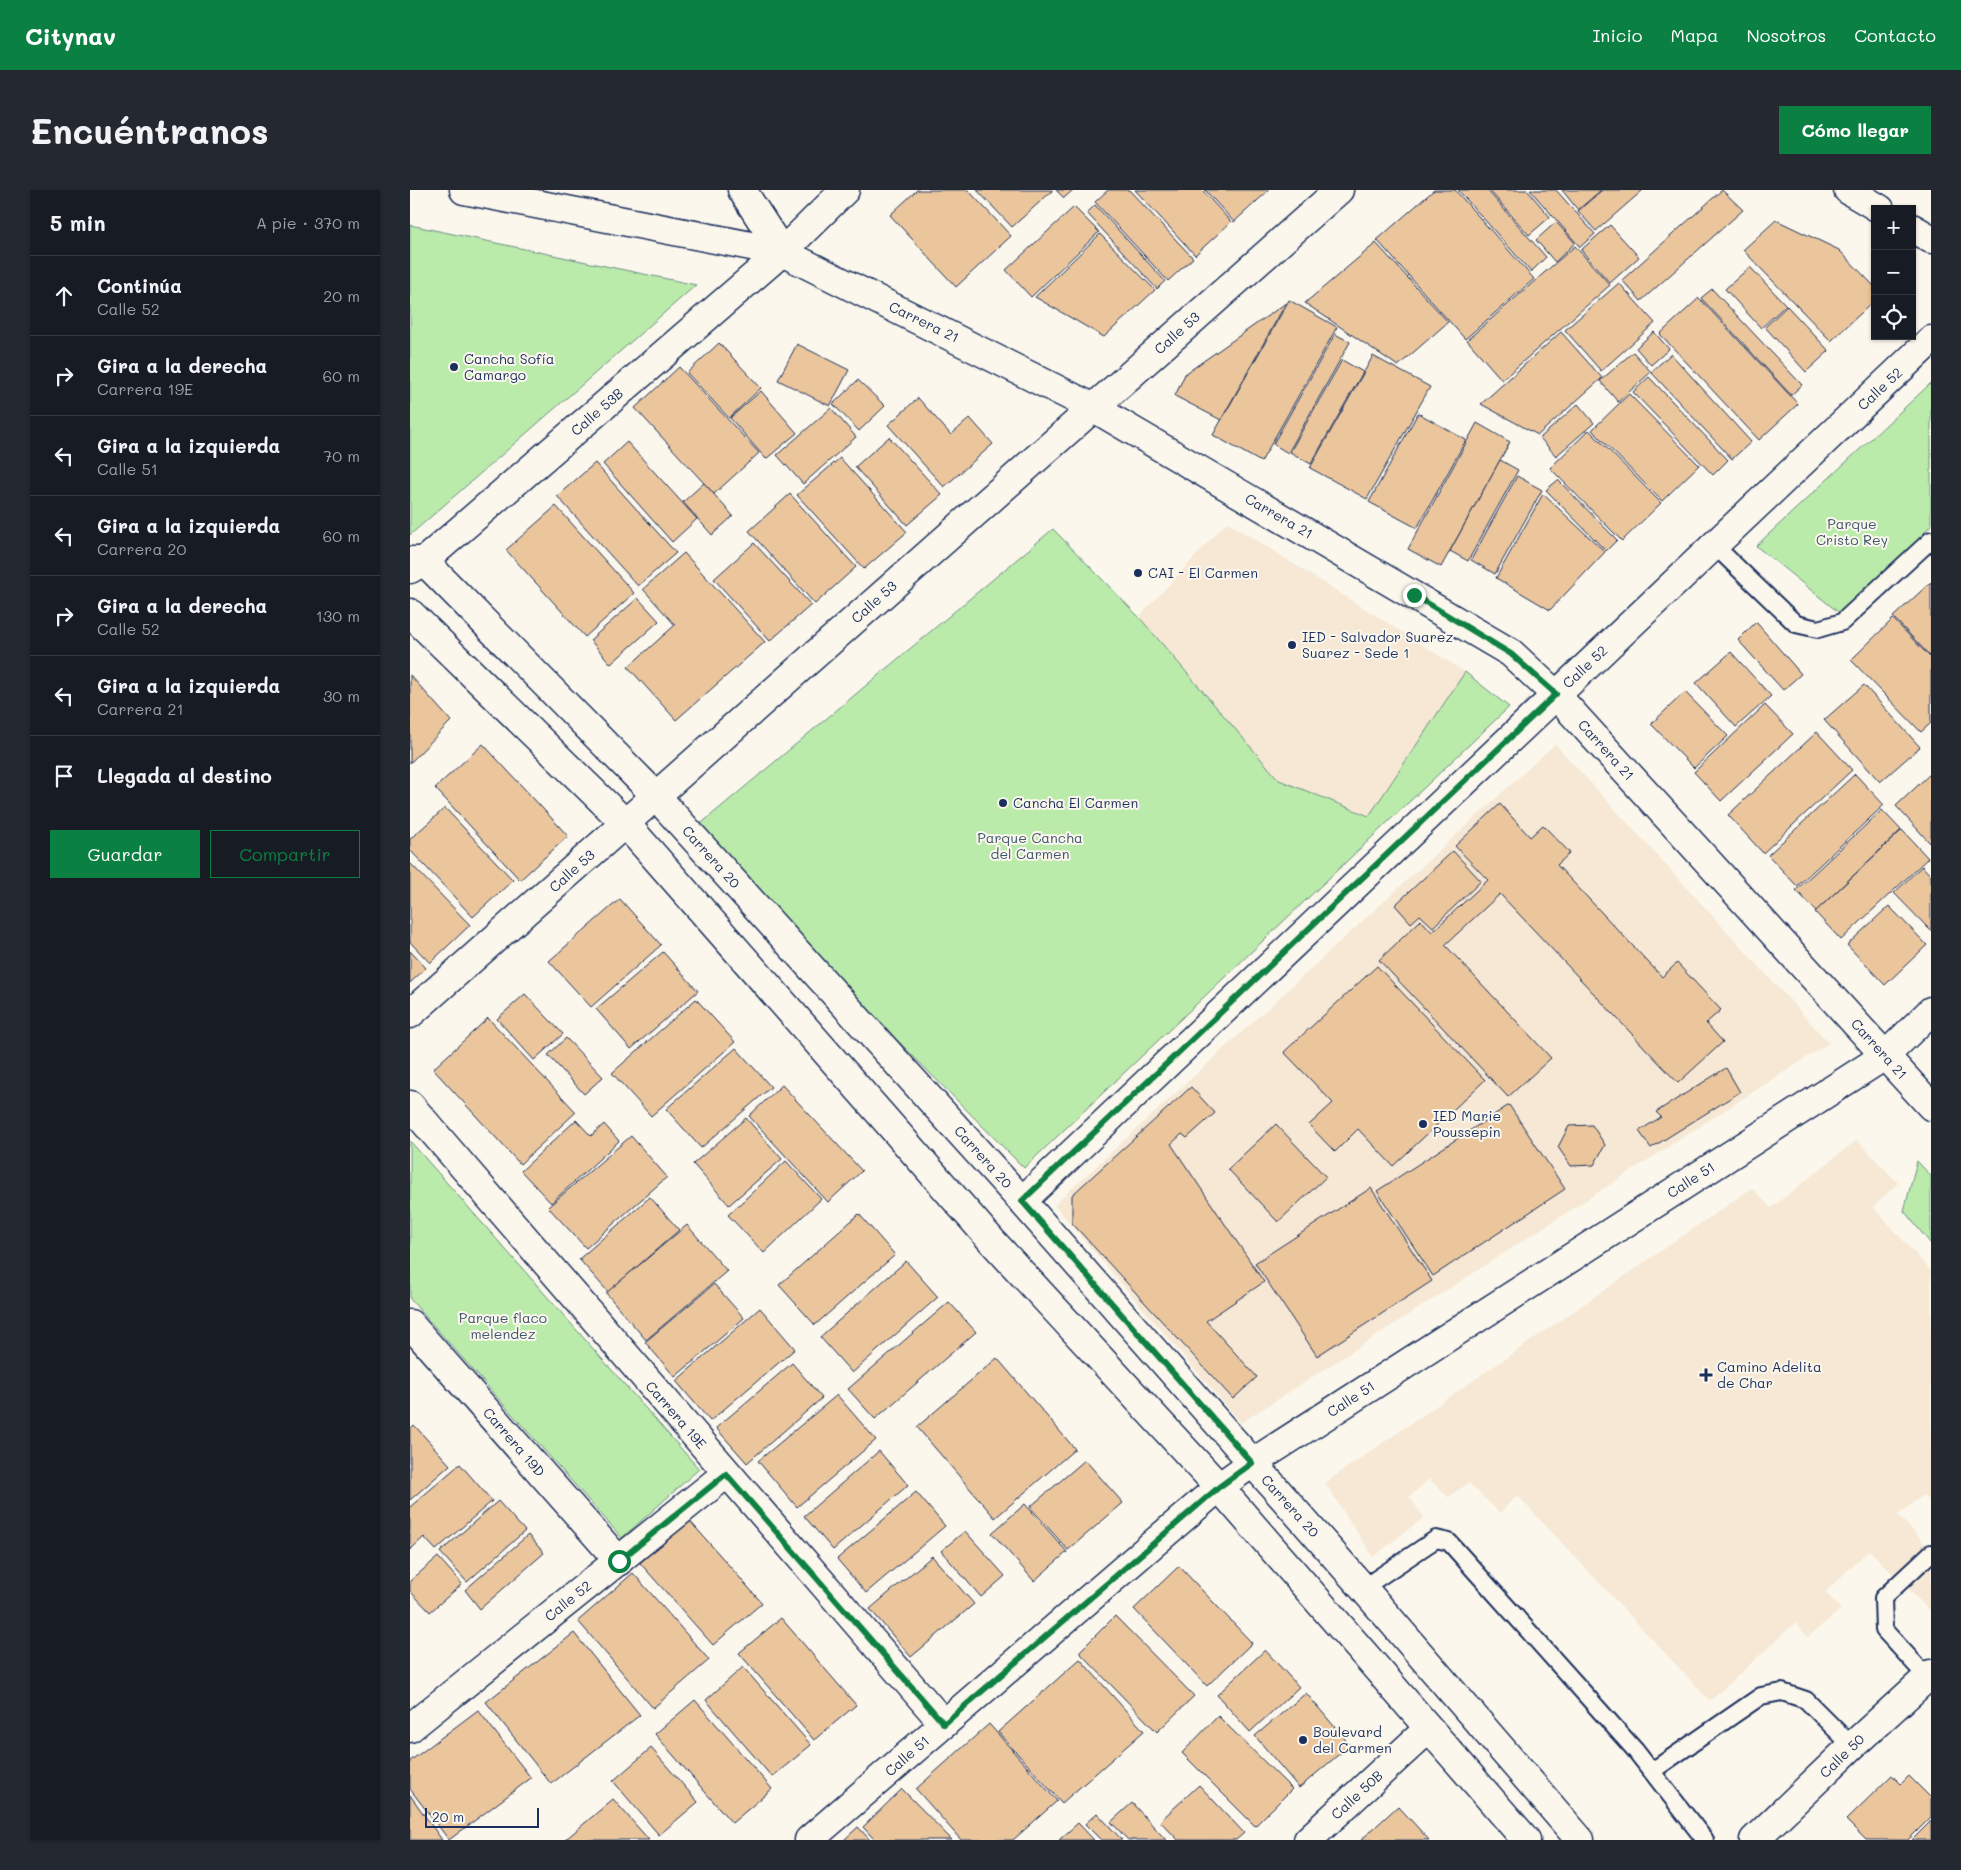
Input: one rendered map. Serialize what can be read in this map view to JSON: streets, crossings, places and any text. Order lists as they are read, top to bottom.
{
  "streets": {
    "street": [
      "Carrera 21",
      "Calle 53",
      "Calle 52",
      "Calle 53B",
      "Carrera 20",
      "Calle 51",
      "Carrera 19E",
      "Carrera 19D",
      "Calle 50",
      "Calle 50B"
    ]
  },
  "crossings": [
    ["Carrera 21", "Calle 53"],
    ["Carrera 21", "Calle 52"],
    ["Carrera 21", "Calle 53B"],
    ["Carrera 21", "Calle 51"],
    ["Calle 53", "Carrera 20"],
    ["Calle 52", "Carrera 20"],
    ["Calle 52", "Carrera 19E"],
    ["Calle 52", "Carrera 19D"],
    ["Calle 53B", "Carrera 20"],
    ["Carrera 20", "Calle 51"],
    ["Calle 51", "Carrera 19E"]
  ],
  "parks": ["Parque Cristo Rey", "Parque Cancha del Carmen", "Parque flaco melendez"],
  "places": {
    "other": [
      "Cancha Sofía Camargo",
      "CAI - El Carmen",
      "IED - Salvador Suarez Suarez - Sede 1",
      "Cancha El Carmen",
      "IED Marie Poussepin",
      "Boulevard del Carmen"
    ],
    "health": ["Camino Adelita de Char"]
  },
  "scale_bar": "20 m",
  "page": {
    "header": "Citynav",
    "nav": [
      "Inicio",
      "Mapa",
      "Nosotros",
      "Contacto"
    ],
    "buttons": [
      "Cómo llegar",
      ["Guardar", "Compartir"]
    ],
    "title": "Encuéntranos",
    "heading": ["5 min", "A pie · 370 m"],
    "map_buttons": ["+", "−"],
    "list": [
      ["Continúa", "Calle 52", "20 m"],
      ["Gira a la derecha", "Carrera 19E", "60 m"],
      ["Gira a la izquierda", "Calle 51", "70 m"],
      ["Gira a la izquierda", "Carrera 20", "60 m"],
      ["Gira a la derecha", "Calle 52", "130 m"],
      ["Gira a la izquierda", "Carrera 21", "30 m"],
      "Llegada al destino"
    ],
    "scale": "20 m"
  }
}
